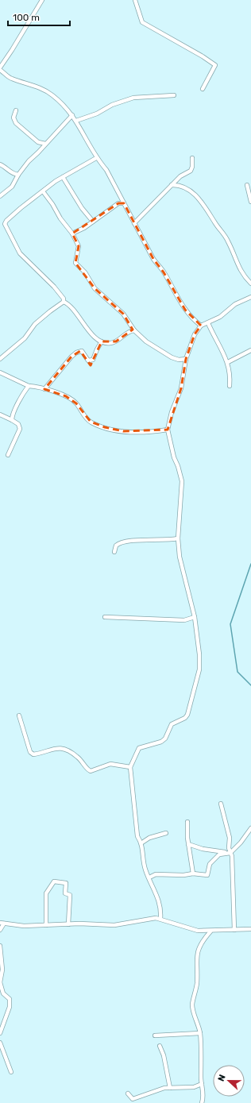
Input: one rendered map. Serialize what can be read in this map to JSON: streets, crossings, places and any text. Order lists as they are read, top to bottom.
{
  "scale_bar": "100 m",
  "north": "left"
}
